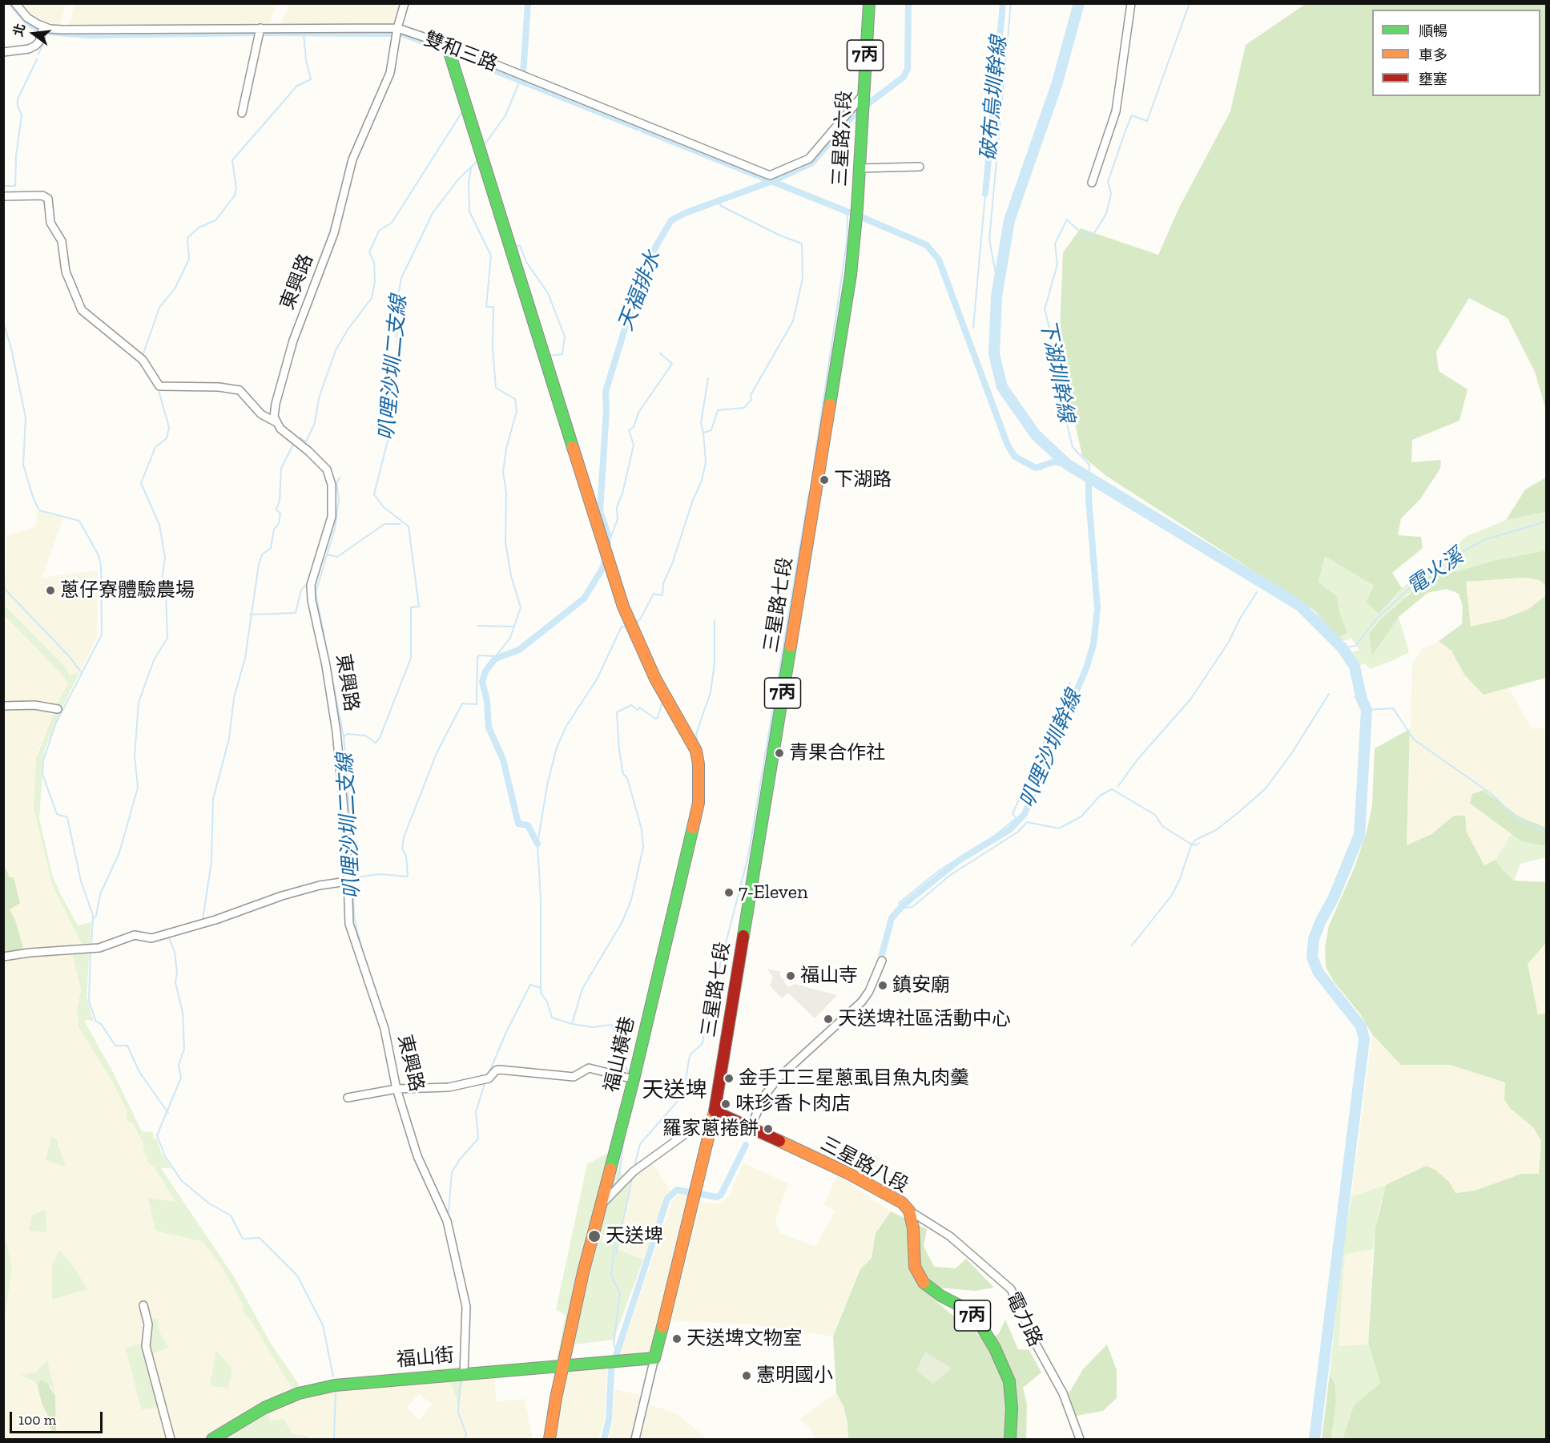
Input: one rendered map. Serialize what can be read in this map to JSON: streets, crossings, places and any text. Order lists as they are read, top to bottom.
{
  "streets": {
    "street": [
      "雙和三路",
      "7丙",
      "三星路六段",
      "東興路",
      "三星路七段",
      "福山橫巷",
      "三星路八段",
      "電力路",
      "福山街"
    ]
  },
  "crossings": [
    ["雙和三路", "三星路六段"],
    ["雙和三路", "東興路"],
    ["雙和三路", "福山橫巷"],
    ["三星路六段", "三星路七段"],
    ["東興路", "福山街"],
    ["三星路七段", "三星路八段"],
    ["福山橫巷", "福山街"],
    ["三星路八段", "電力路"]
  ],
  "districts": ["天送埤"],
  "water": [
    "破布烏圳幹線",
    "天福排水",
    "叭哩沙圳二支線",
    "下湖圳幹線",
    "電火溪",
    "叭哩沙圳幹線"
  ],
  "places": [
    "下湖路",
    "蔥仔寮體驗農場",
    "青果合作社",
    "7-Eleven",
    "福山寺",
    "鎮安廟",
    "天送埤社區活動中心",
    "金手工三星蔥虱目魚丸肉羹",
    "味珍香卜肉店",
    "羅家蔥捲餅",
    "天送埤",
    "天送埤文物室",
    "憲明國小"
  ],
  "legend": ["順暢", "車多", "壅塞"],
  "scale_bar": "100 m",
  "north": "left"
}
